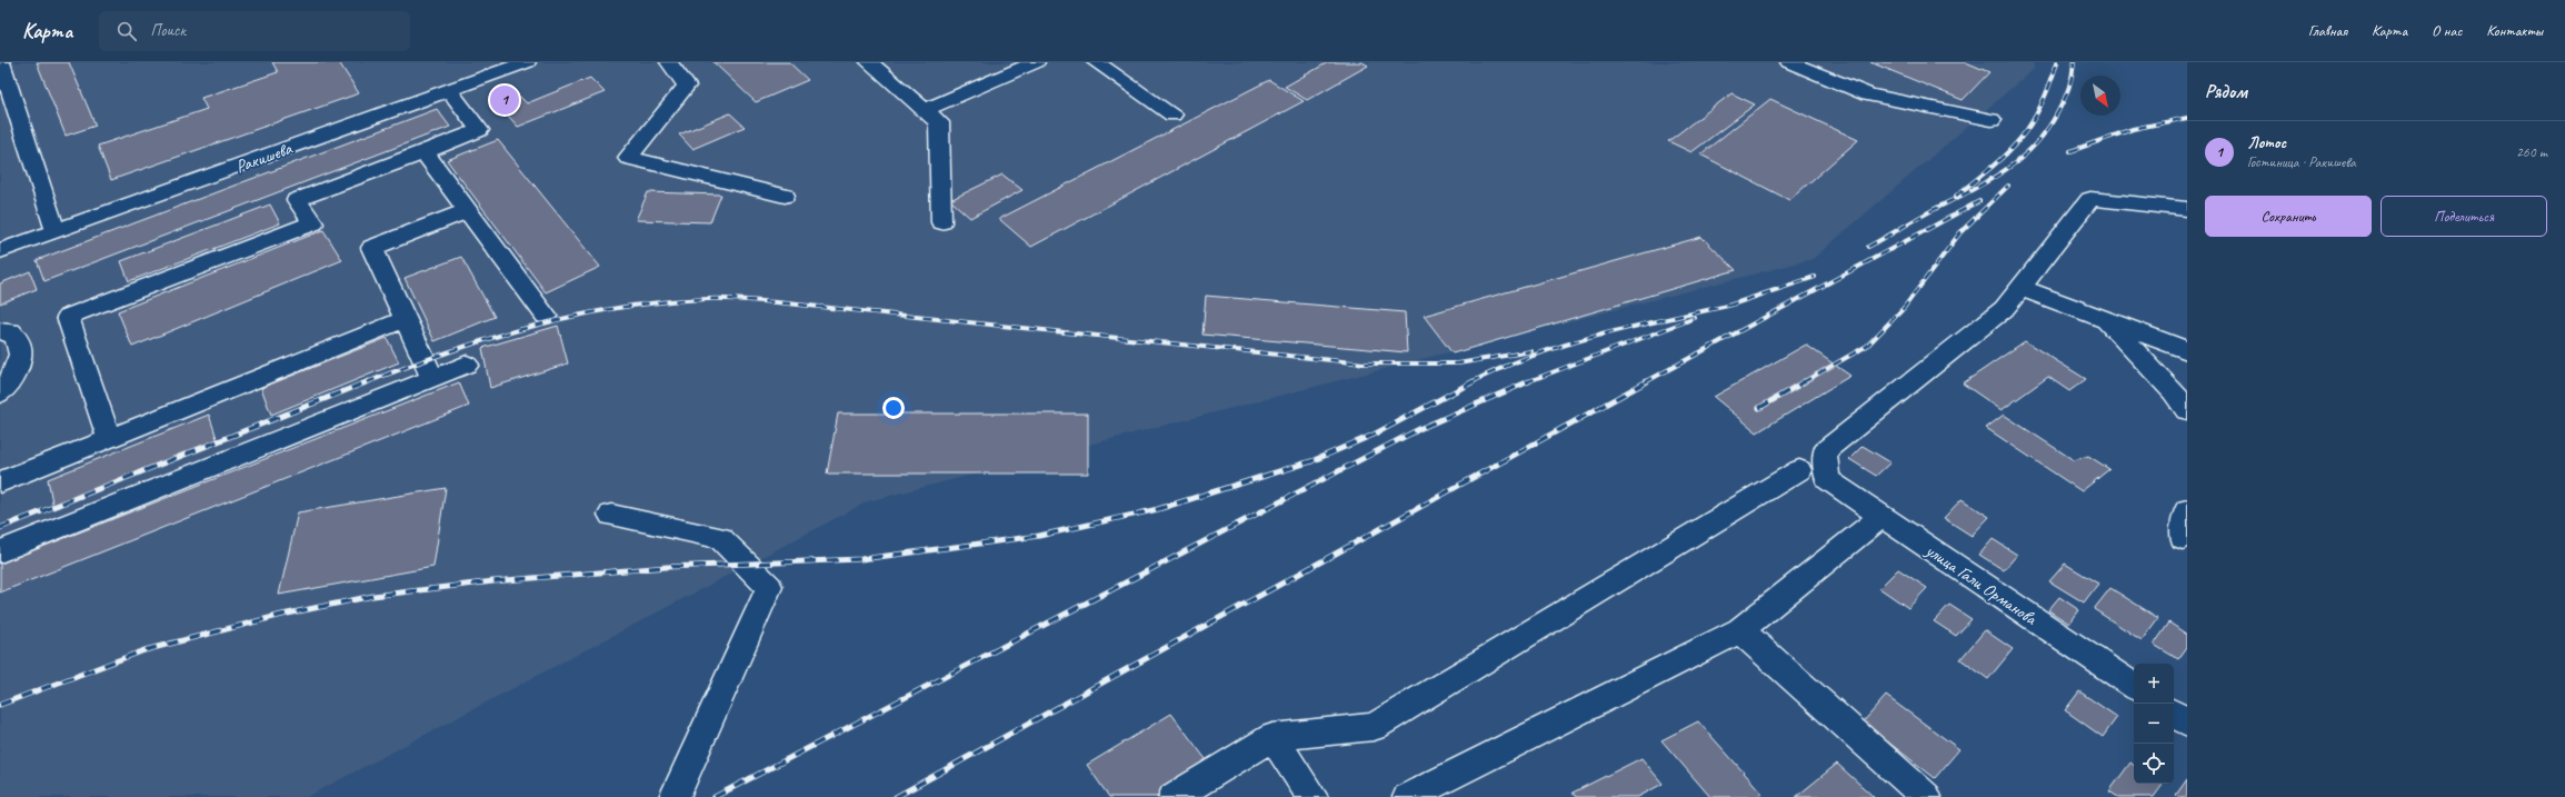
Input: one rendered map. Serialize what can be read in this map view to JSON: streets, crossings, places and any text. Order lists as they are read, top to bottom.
{
  "streets": {
    "street": ["Ракишева", "улица Гали Орманова"]
  },
  "north": "bottom right",
  "page": {
    "header": "Карта",
    "search": "Поиск",
    "nav": [
      "Главная",
      "Карта",
      "О нас",
      "Контакты"
    ],
    "heading": "Рядом",
    "pins": "1",
    "list": [
      {
        "mark": "1",
        "name": "Лотос",
        "note": "Гостиница · Ракишева",
        "value": "260 m"
      }
    ],
    "buttons": ["Сохранить", "Поделиться"],
    "map_buttons": ["+", "−"]
  }
}
